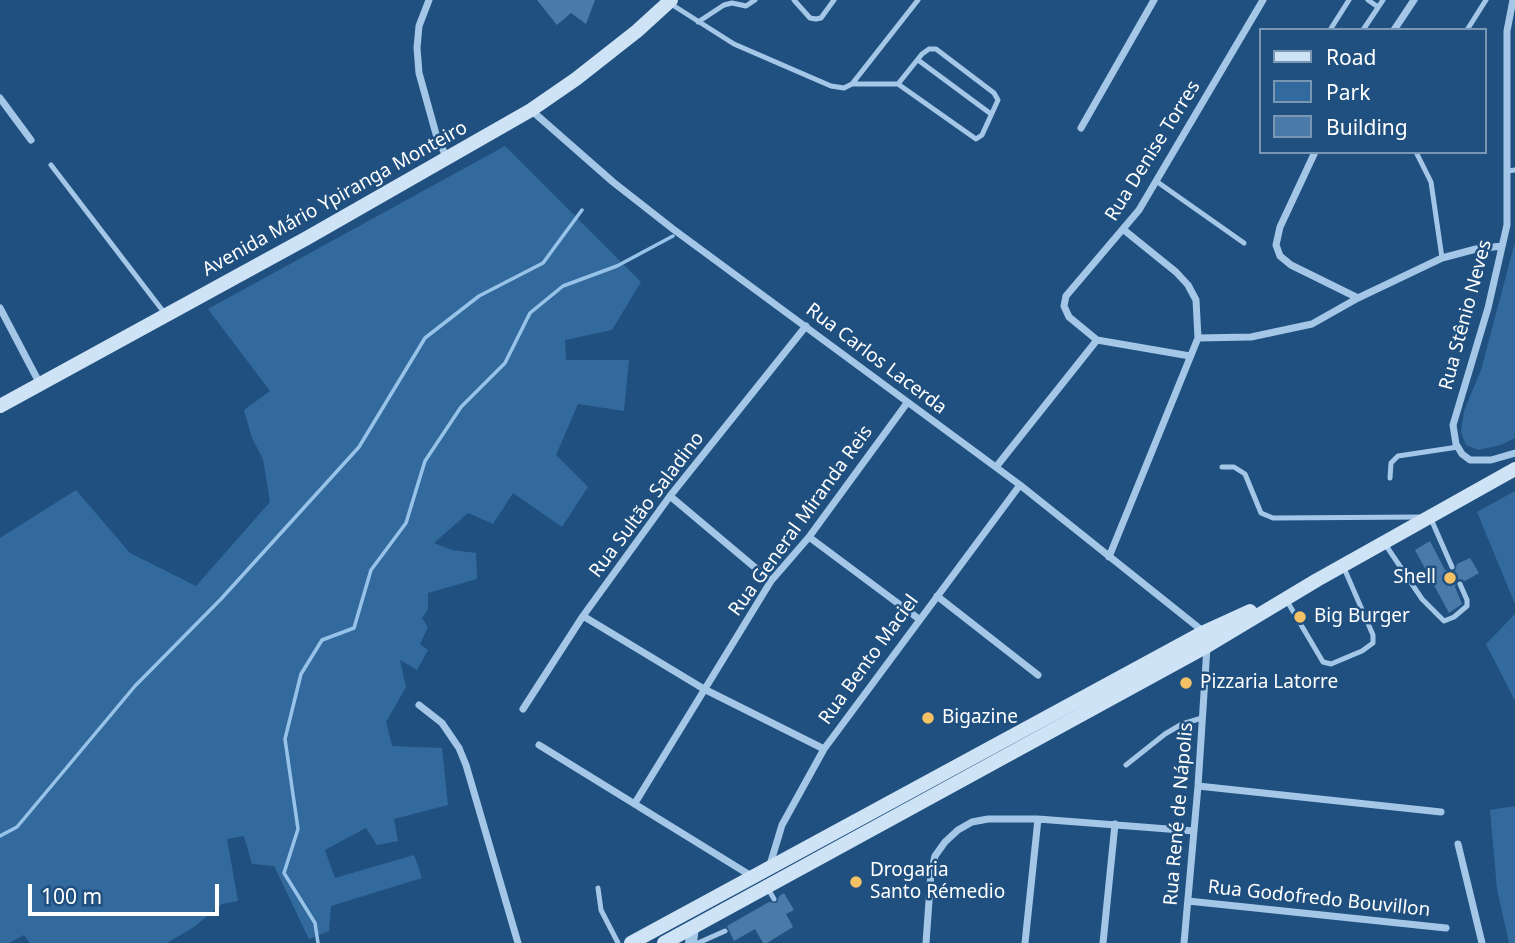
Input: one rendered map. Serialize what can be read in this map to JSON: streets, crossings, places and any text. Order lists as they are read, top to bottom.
{
  "streets": {
    "main road": ["Avenida Mário Ypiranga Monteiro"],
    "street": [
      "Rua Denise Torres",
      "Rua Stênio Neves",
      "Rua Carlos Lacerda",
      "Rua Sultão Saladino",
      "Rua General Miranda Reis",
      "Rua Bento Maciel",
      "Rua René de Nápolis",
      "Rua Godofredo Bouvillon"
    ]
  },
  "crossings": [
    ["Avenida Mário Ypiranga Monteiro", "Rua Carlos Lacerda"],
    ["Rua Carlos Lacerda", "Rua Sultão Saladino"],
    ["Rua Carlos Lacerda", "Rua General Miranda Reis"],
    ["Rua Carlos Lacerda", "Rua Bento Maciel"],
    ["Rua Carlos Lacerda", "Rua René de Nápolis"],
    ["Rua René de Nápolis", "Rua Godofredo Bouvillon"]
  ],
  "places": [
    "Shell",
    "Big Burger",
    "Pizzaria Latorre",
    "Bigazine",
    "Drogaria Santo Rémedio"
  ],
  "legend": ["Road", "Park", "Building"],
  "scale_bar": "100 m"
}
